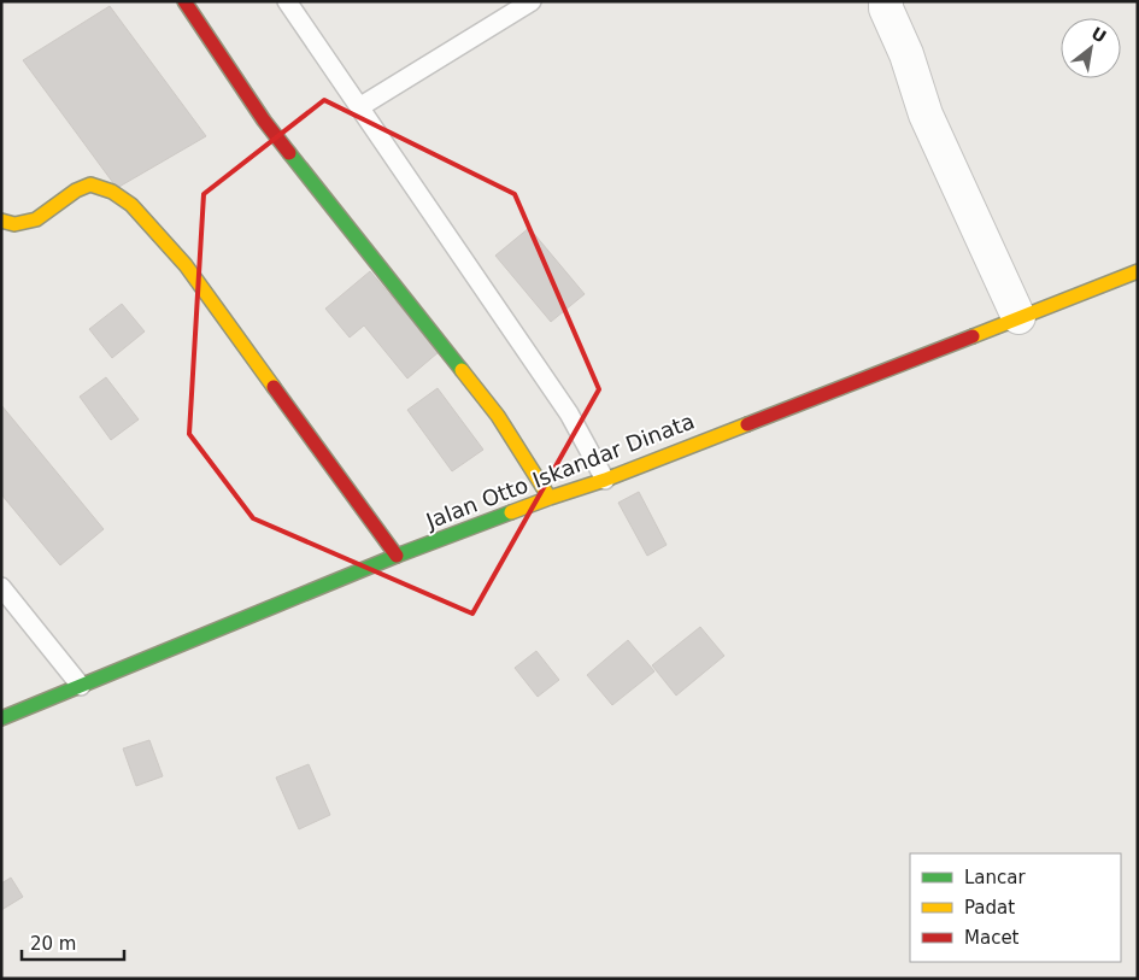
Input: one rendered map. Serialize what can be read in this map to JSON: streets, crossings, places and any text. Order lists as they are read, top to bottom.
{
  "streets": {
    "main road": ["Jalan Otto Iskandar Dinata"]
  },
  "legend": ["Lancar", "Padat", "Macet"],
  "scale_bar": "20 m",
  "north": "top right"
}
